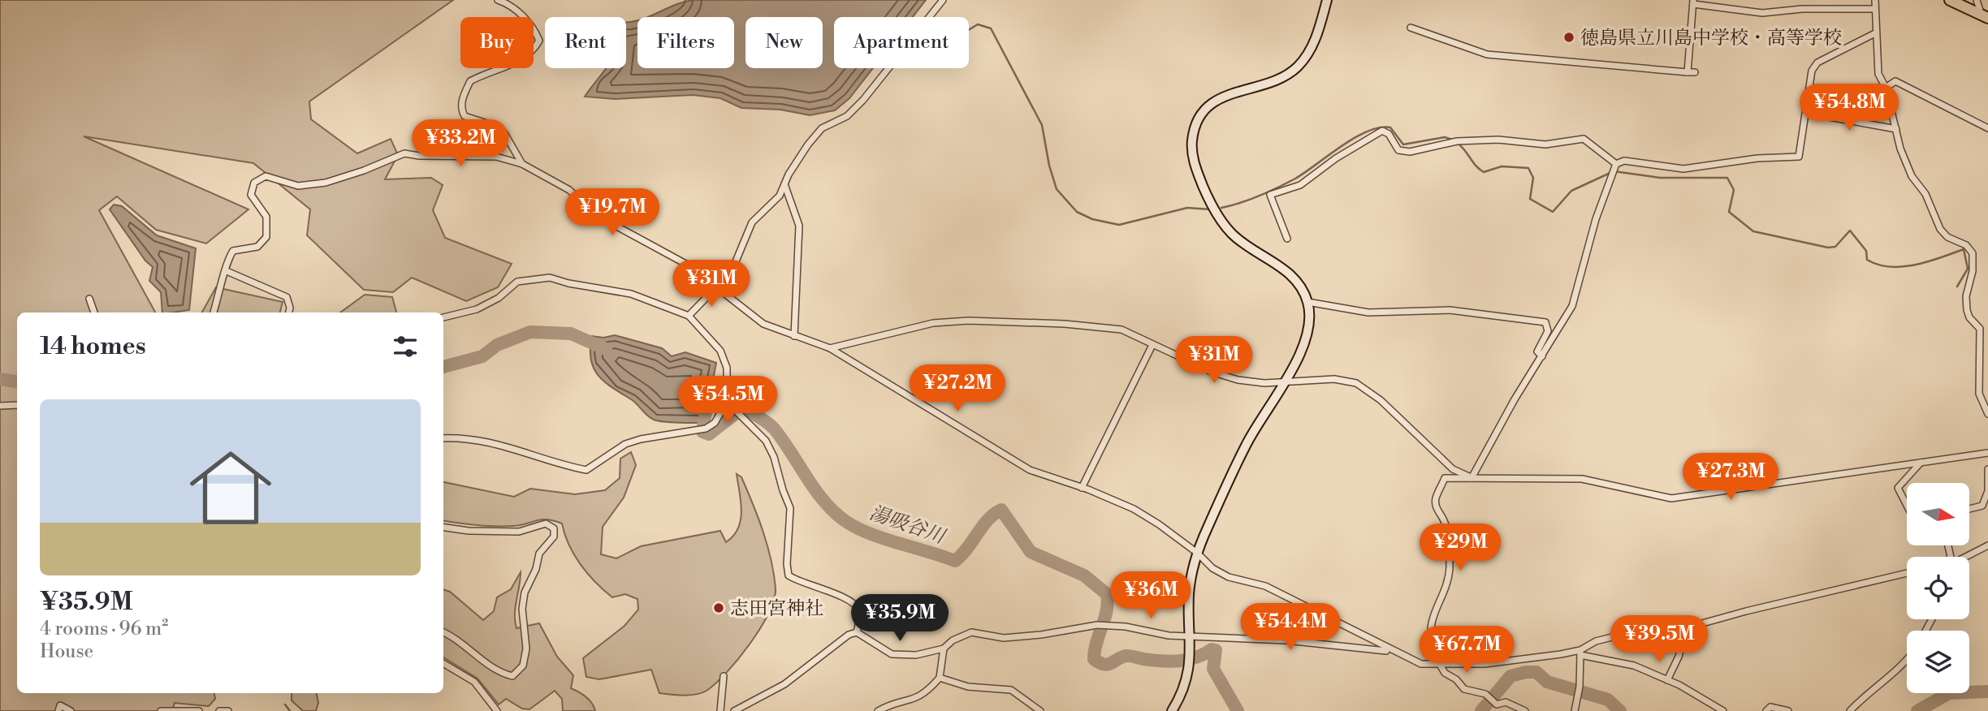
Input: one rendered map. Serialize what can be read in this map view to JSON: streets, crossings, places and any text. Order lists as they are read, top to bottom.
{
  "water": ["湯吸谷川"],
  "places": ["徳島県立川島中学校・高等学校", "志田宮神社"],
  "north": "right",
  "page": {
    "chip": [
      "Buy",
      "Rent",
      "Filters",
      "New",
      "Apartment"
    ],
    "price": [
      "¥54.8M",
      "¥33.2M",
      "¥19.7M",
      "¥31M",
      "¥31M",
      "¥27.2M",
      "¥54.5M",
      "¥27.3M",
      "¥29M",
      "¥36M",
      "¥35.9M",
      "¥54.4M",
      "¥39.5M",
      "¥67.7M"
    ],
    "heading": "14 homes",
    "list": [
      {
        "name": "¥35.9M",
        "note": "4 rooms · 96 m² · House"
      }
    ]
  }
}
